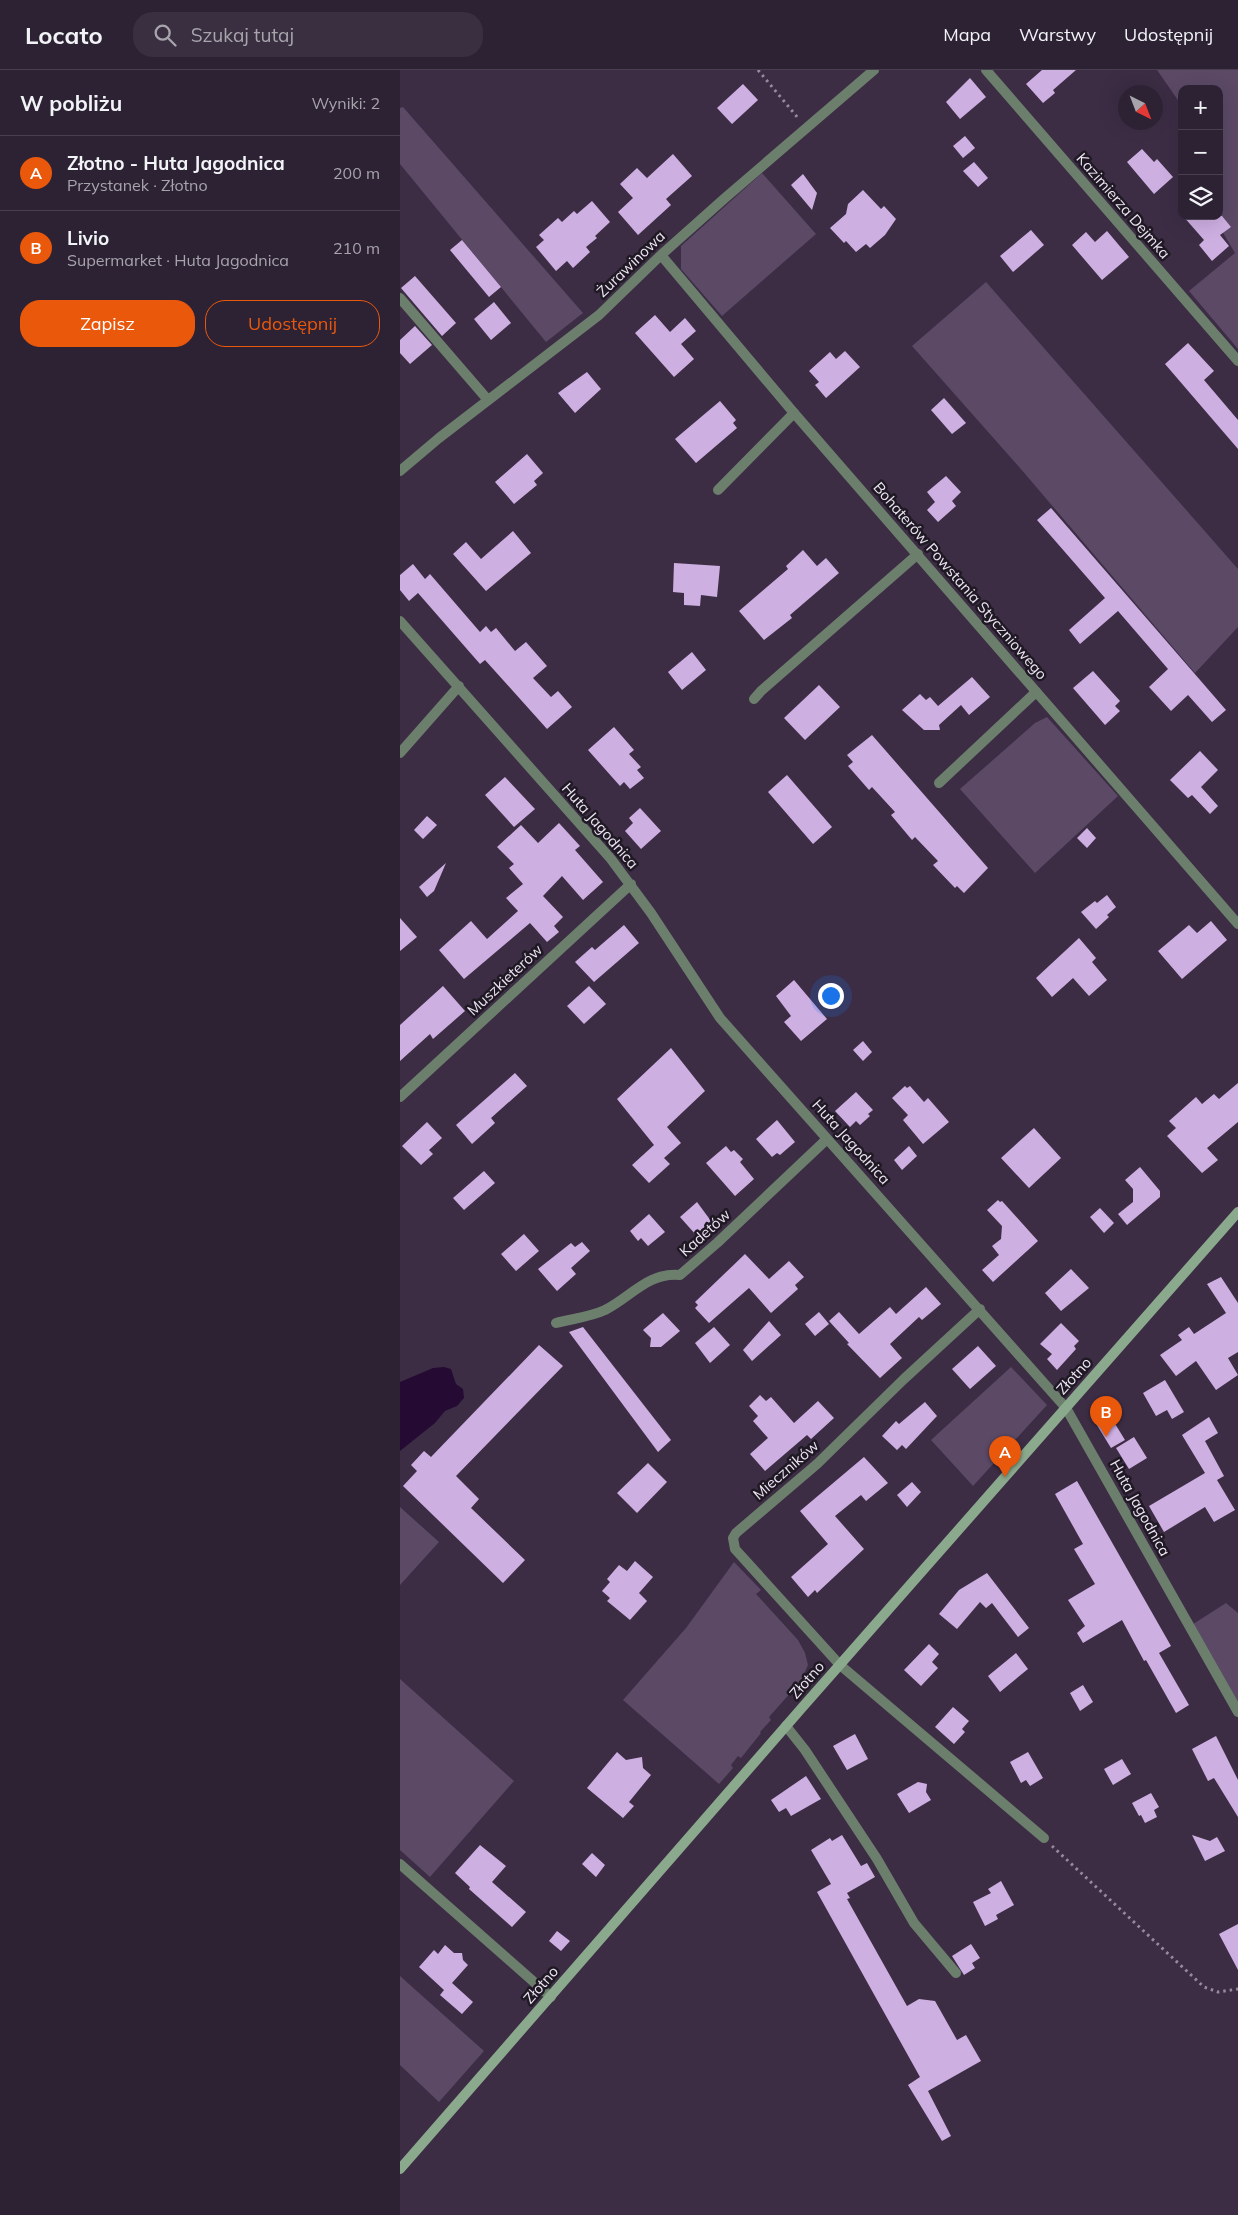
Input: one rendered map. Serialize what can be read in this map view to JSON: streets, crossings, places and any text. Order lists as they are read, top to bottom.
{
  "streets": {
    "street": [
      "Kazimierza Dejmka",
      "Żurawinowa",
      "Bohaterów Powstania Styczniowego",
      "Huta Jagodnica",
      "Muszkieterów",
      "Kadetów",
      "Złotno",
      "Mieczników"
    ]
  },
  "crossings": [
    ["Żurawinowa", "Bohaterów Powstania Styczniowego"],
    ["Huta Jagodnica", "Muszkieterów"],
    ["Huta Jagodnica", "Kadetów"],
    ["Huta Jagodnica", "Złotno"],
    ["Huta Jagodnica", "Mieczników"],
    ["Złotno", "Mieczników"]
  ],
  "north": "bottom right",
  "page": {
    "header": "Locato",
    "search": "Szukaj tutaj",
    "nav": ["Mapa", "Warstwy", "Udostępnij"],
    "heading": ["W pobliżu", "Wyniki: 2"],
    "map_buttons": ["+", "−"],
    "list": [
      {
        "mark": "A",
        "name": "Złotno - Huta Jagodnica",
        "note": "Przystanek · Złotno",
        "value": "200 m"
      },
      {
        "mark": "B",
        "name": "Livio",
        "note": "Supermarket · Huta Jagodnica",
        "value": "210 m"
      }
    ],
    "buttons": ["Zapisz", "Udostępnij"],
    "pins": ["B", "A"]
  }
}
